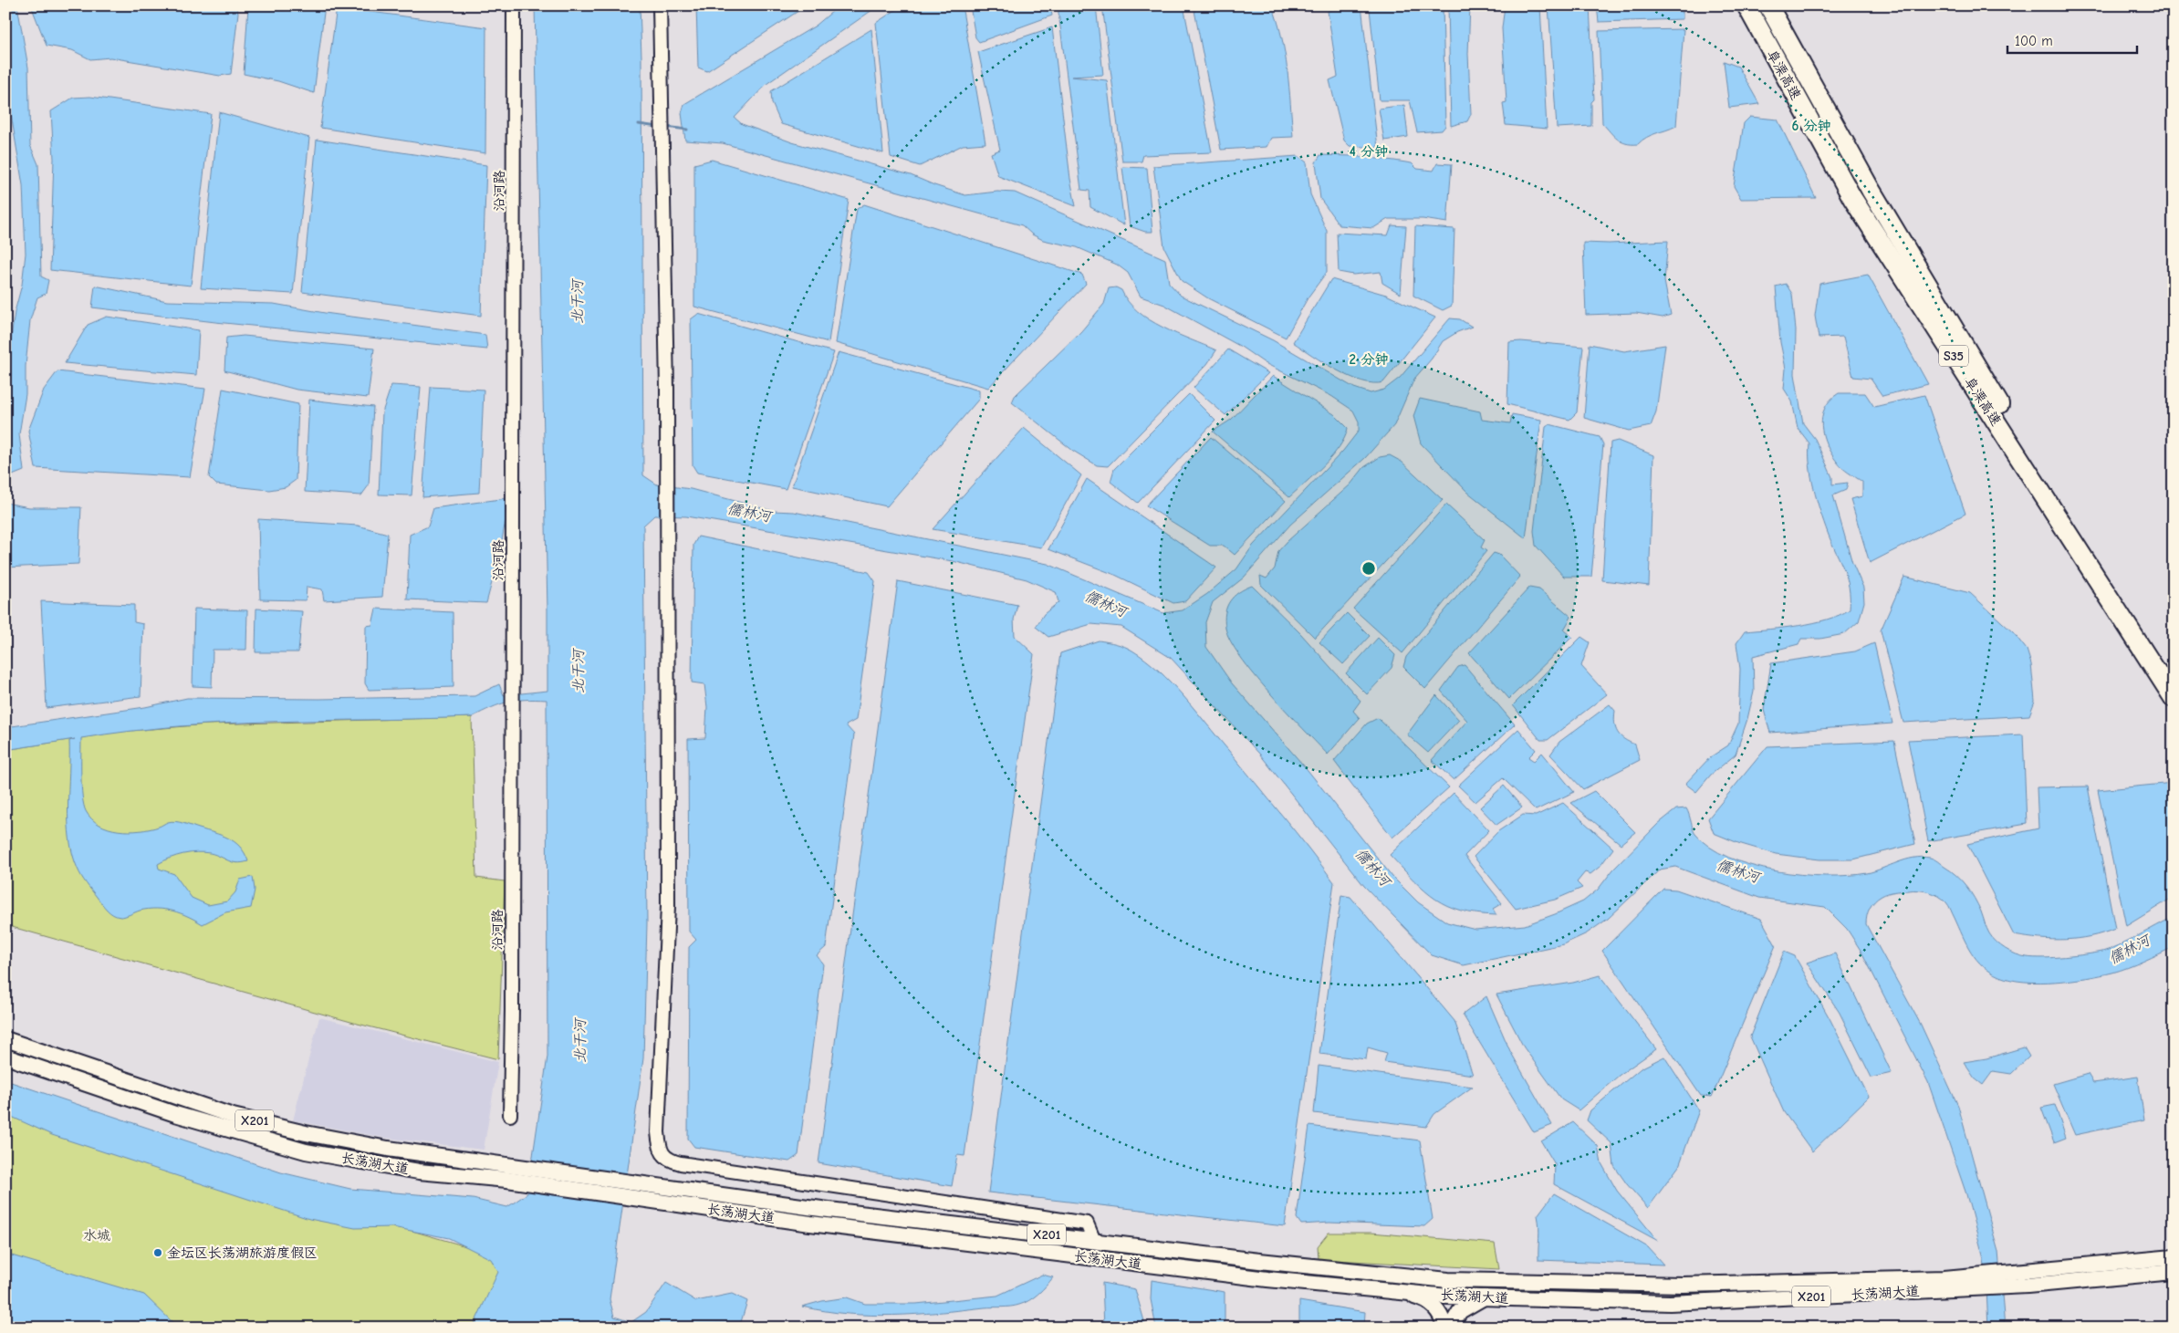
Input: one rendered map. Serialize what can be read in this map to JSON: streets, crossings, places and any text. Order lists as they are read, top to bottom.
{
  "streets": {
    "highway": ["阜溧高速", "S35"],
    "main road": ["X201", "长荡湖大道"],
    "street": ["沿河路"]
  },
  "water": ["北干河", "儒林河"],
  "parks": ["水城"],
  "places": ["金坛区长荡湖旅游度假区"],
  "scale_bar": "100 m",
  "rings": ["6 分钟", "4 分钟", "2 分钟"]
}
